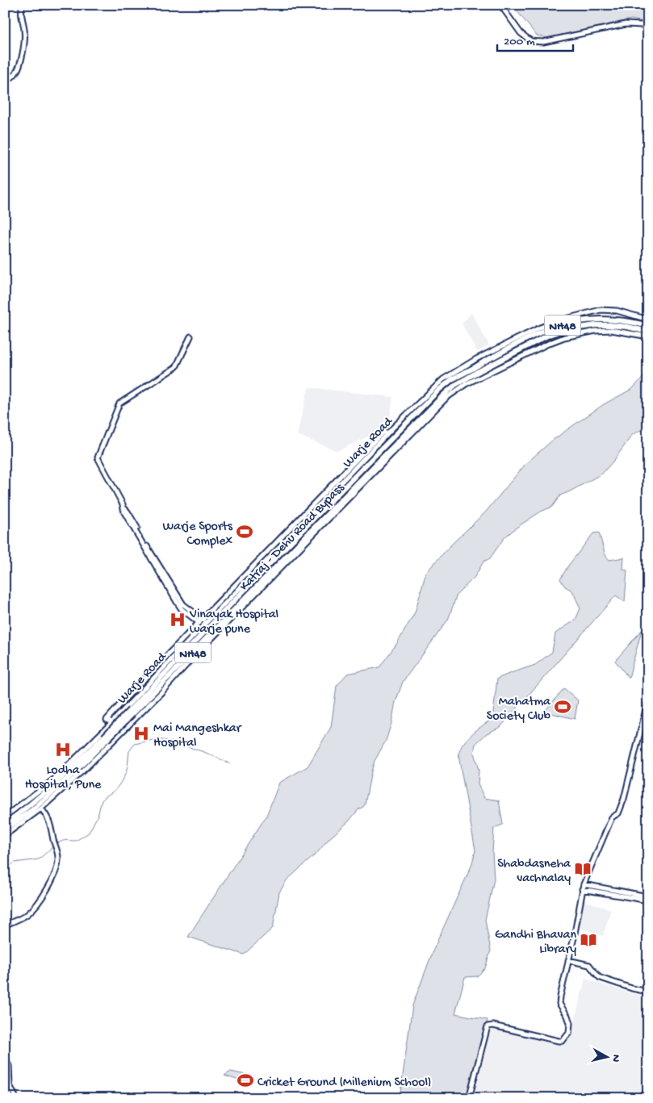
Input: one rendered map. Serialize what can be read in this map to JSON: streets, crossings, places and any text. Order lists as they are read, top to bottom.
{
  "streets": {
    "main road": ["NH48", "Katraj - Dehu Road Bypass"],
    "street": ["Warje Road"]
  },
  "crossings": [
    ["NH48", "Katraj - Dehu Road Bypass"],
    ["Warje Road", "Katraj - Dehu Road Bypass"]
  ],
  "places": {
    "sports": ["Warje Sports Complex", "Mahatma Society Club", "Cricket Ground (Millenium School)"],
    "hospital": ["Vinayak Hospital warje pune", "Mai Mangeshkar Hospital", "Lodha Hospital, Pune"],
    "library": ["Shabdasneha vachnalay", "Gandhi Bhavan Library"]
  },
  "scale_bar": "200 m",
  "north": "right"
}
